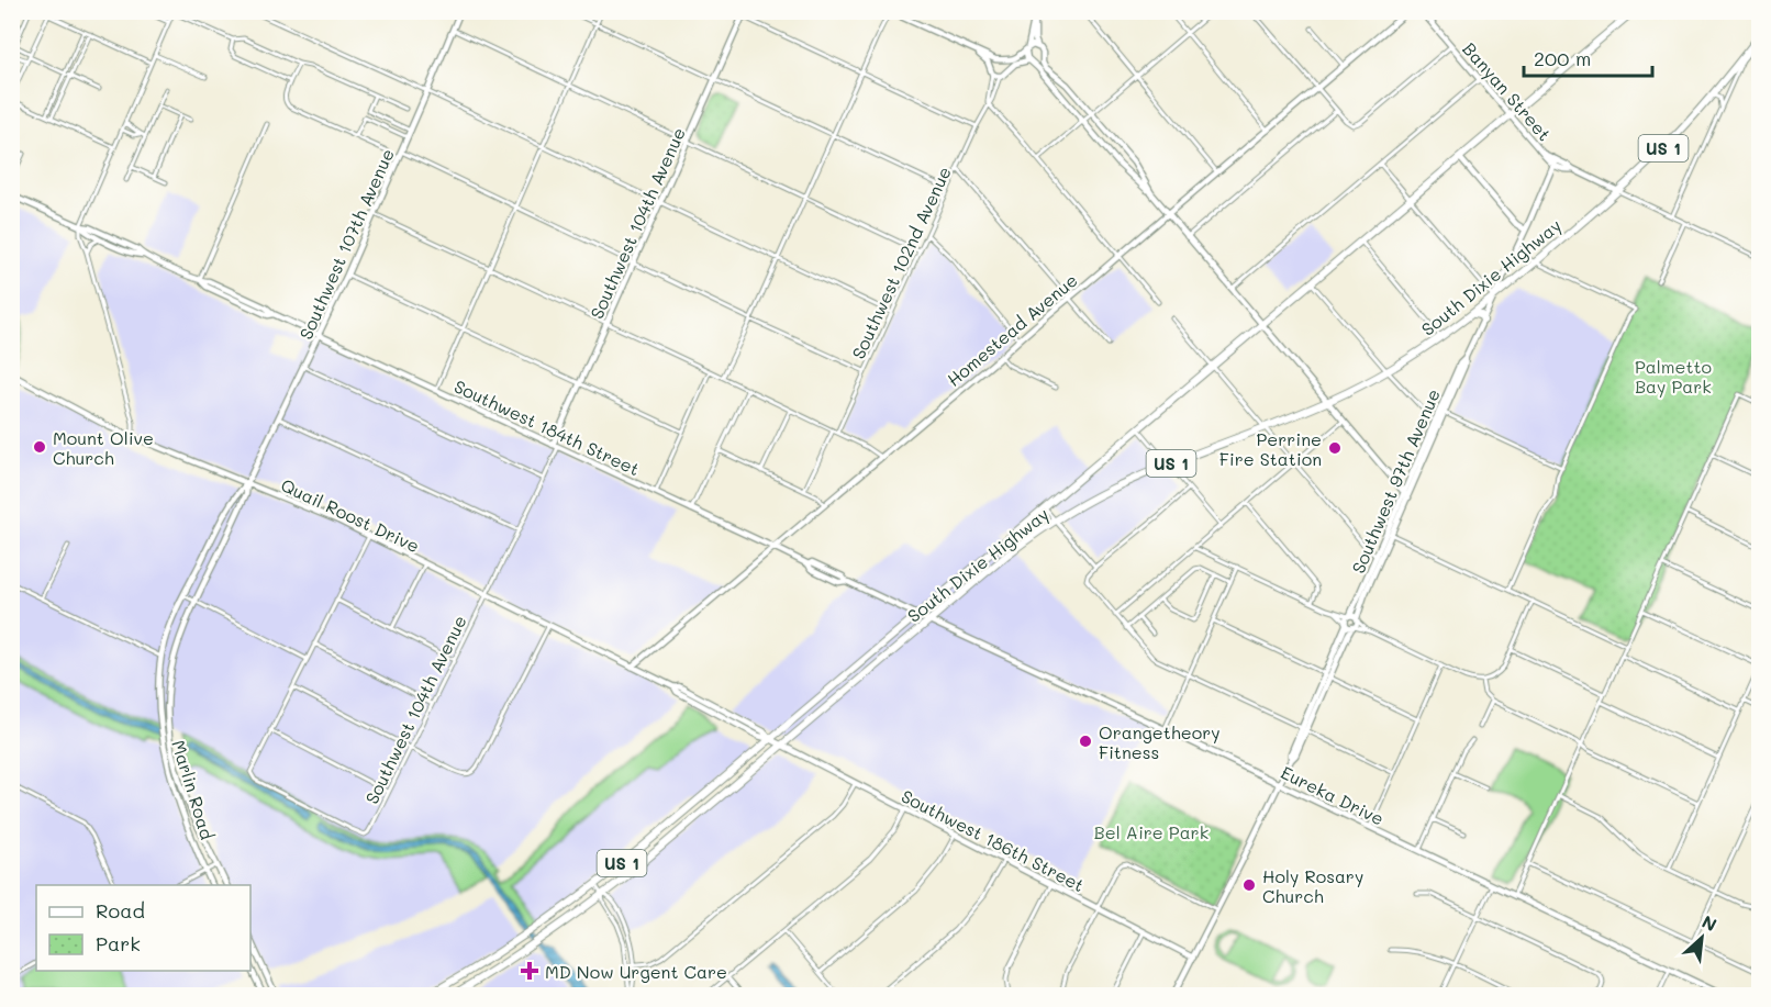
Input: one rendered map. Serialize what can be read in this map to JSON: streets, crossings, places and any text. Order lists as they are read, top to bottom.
{
  "streets": {
    "highway": ["US 1", "South Dixie Highway"],
    "street": [
      "Banyan Street",
      "Southwest 104th Avenue",
      "Southwest 107th Avenue",
      "Southwest 102nd Avenue",
      "Homestead Avenue",
      "Southwest 184th Street",
      "Southwest 97th Avenue",
      "Quail Roost Drive",
      "Marlin Road",
      "Eureka Drive",
      "Southwest 186th Street"
    ]
  },
  "crossings": [
    ["Banyan Street", "South Dixie Highway"],
    ["Banyan Street", "Southwest 97th Avenue"],
    ["Southwest 104th Avenue", "Southwest 184th Street"],
    ["Southwest 104th Avenue", "Quail Roost Drive"],
    ["Southwest 107th Avenue", "Southwest 184th Street"],
    ["Southwest 107th Avenue", "Quail Roost Drive"],
    ["Southwest 107th Avenue", "Marlin Road"],
    ["South Dixie Highway", "Southwest 184th Street"],
    ["South Dixie Highway", "Southwest 97th Avenue"],
    ["South Dixie Highway", "Quail Roost Drive"],
    ["South Dixie Highway", "Eureka Drive"],
    ["South Dixie Highway", "Southwest 186th Street"],
    ["Homestead Avenue", "Southwest 184th Street"],
    ["Homestead Avenue", "Quail Roost Drive"],
    ["Southwest 184th Street", "Eureka Drive"],
    ["Southwest 97th Avenue", "Eureka Drive"],
    ["Southwest 97th Avenue", "Southwest 186th Street"],
    ["Quail Roost Drive", "Southwest 186th Street"]
  ],
  "parks": ["Palmetto Bay Park", "Bel Aire Park"],
  "places": {
    "other": [
      "Mount Olive Church",
      "Perrine Fire Station",
      "Orangetheory Fitness",
      "Holy Rosary Church"
    ],
    "health": ["MD Now Urgent Care"]
  },
  "legend": ["Road", "Park"],
  "scale_bar": "200 m",
  "north": "top right"
}
